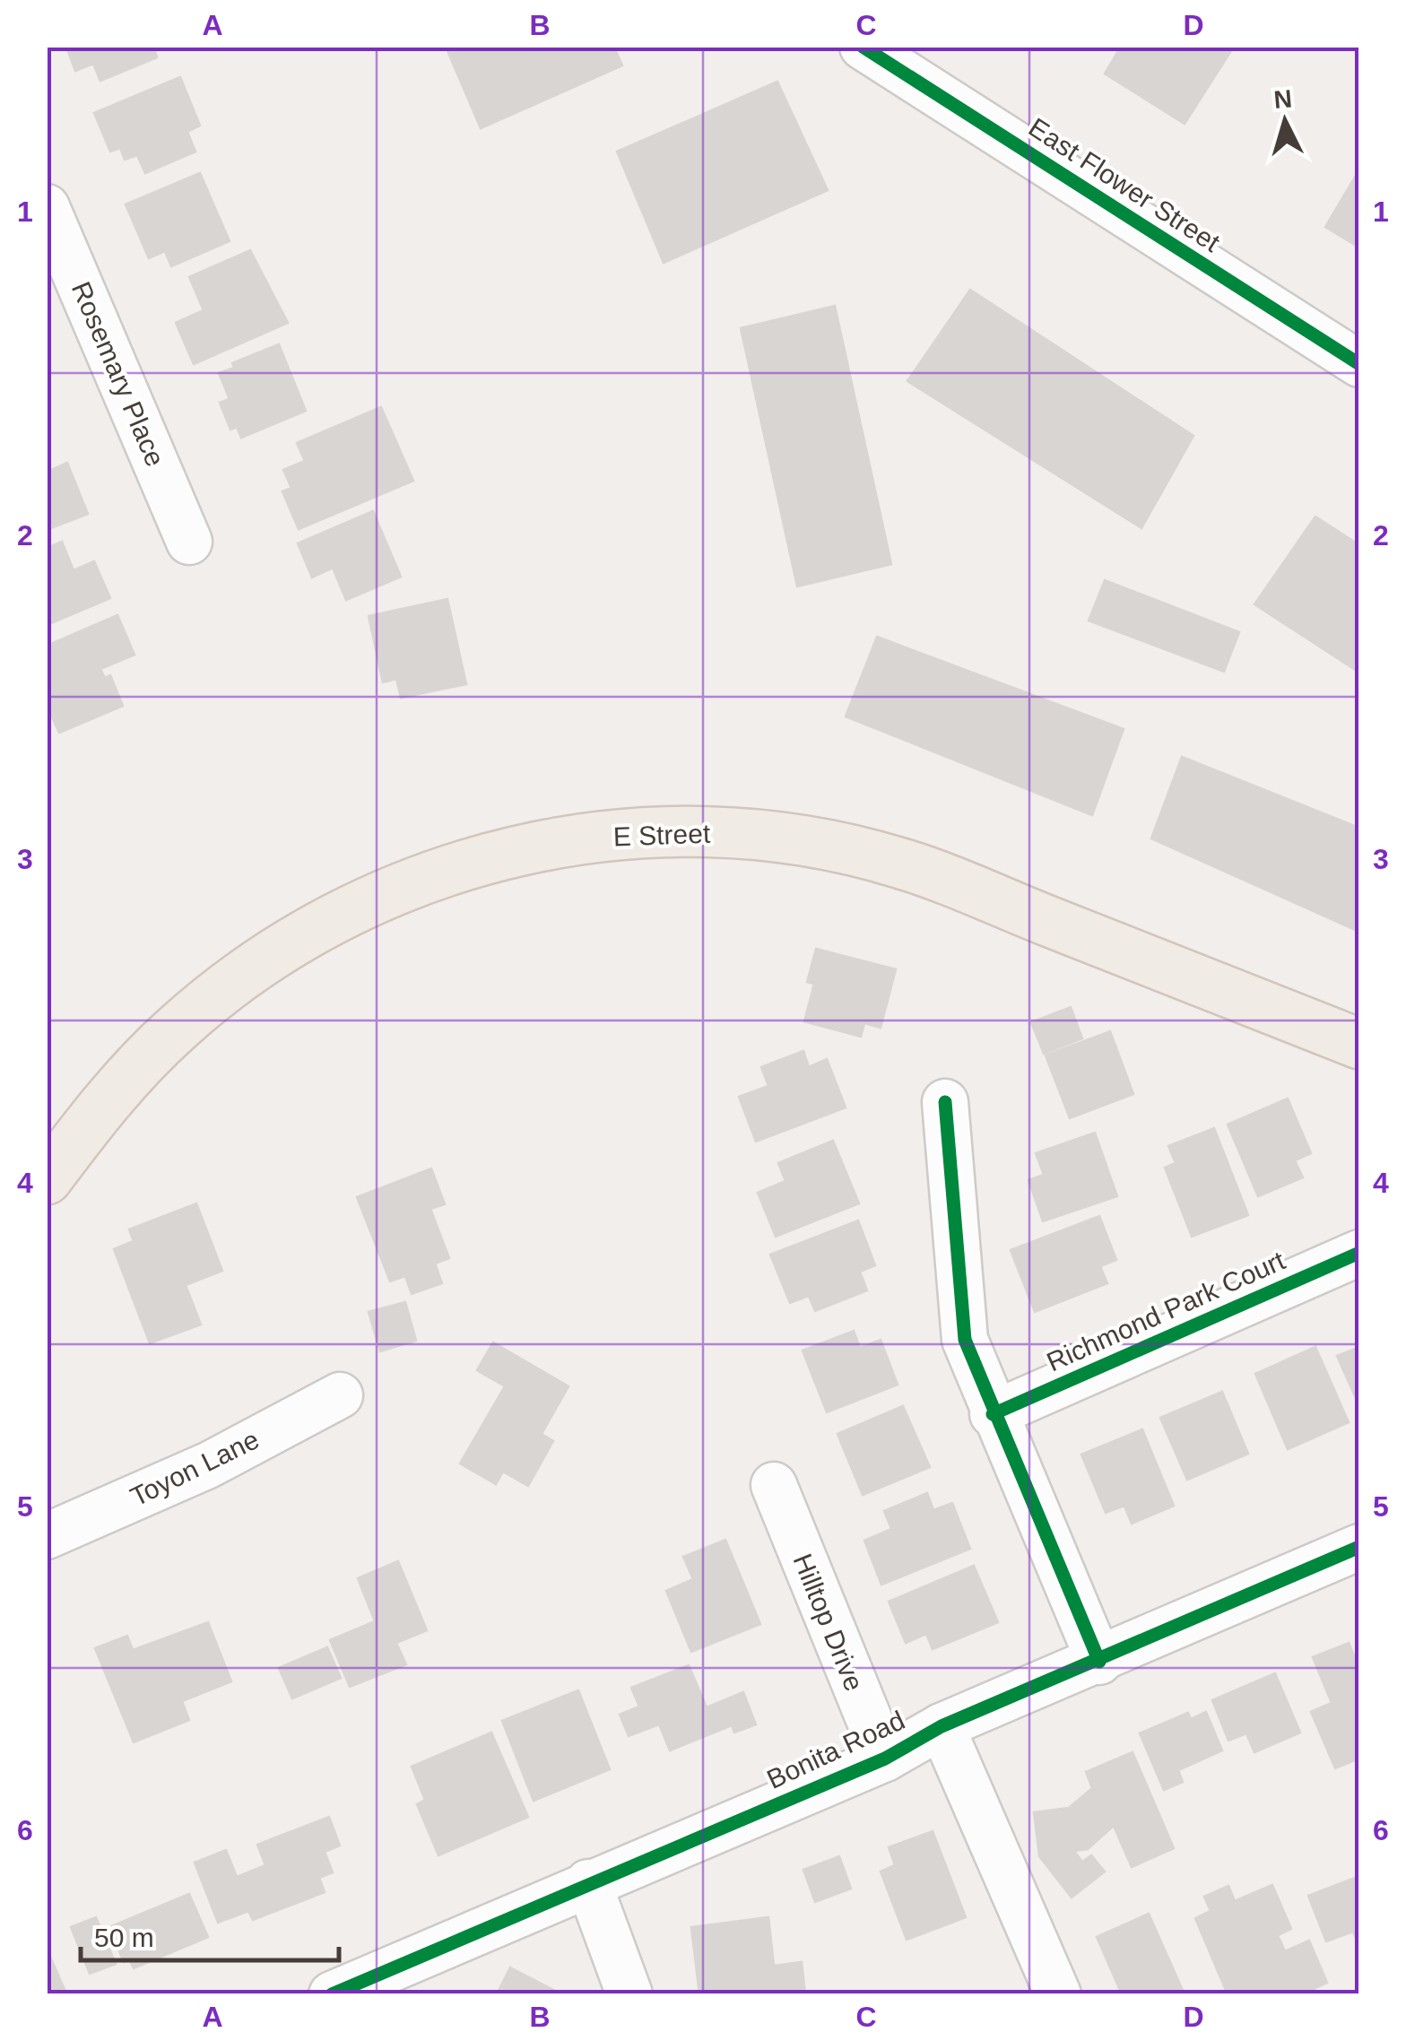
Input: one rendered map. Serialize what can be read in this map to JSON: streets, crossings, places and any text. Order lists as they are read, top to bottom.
{
  "streets": {
    "main road": ["E Street"],
    "street": [
      "East Flower Street",
      "Rosemary Place",
      "Richmond Park Court",
      "Toyon Lane",
      "Hilltop Drive",
      "Bonita Road"
    ]
  },
  "crossings": [
    ["Hilltop Drive", "Bonita Road"]
  ],
  "scale_bar": "50 m",
  "north": "top",
  "grid": {
    "columns": [
      "A",
      "B",
      "C",
      "D"
    ],
    "rows": [
      "1",
      "2",
      "3",
      "4",
      "5",
      "6"
    ]
  }
}
